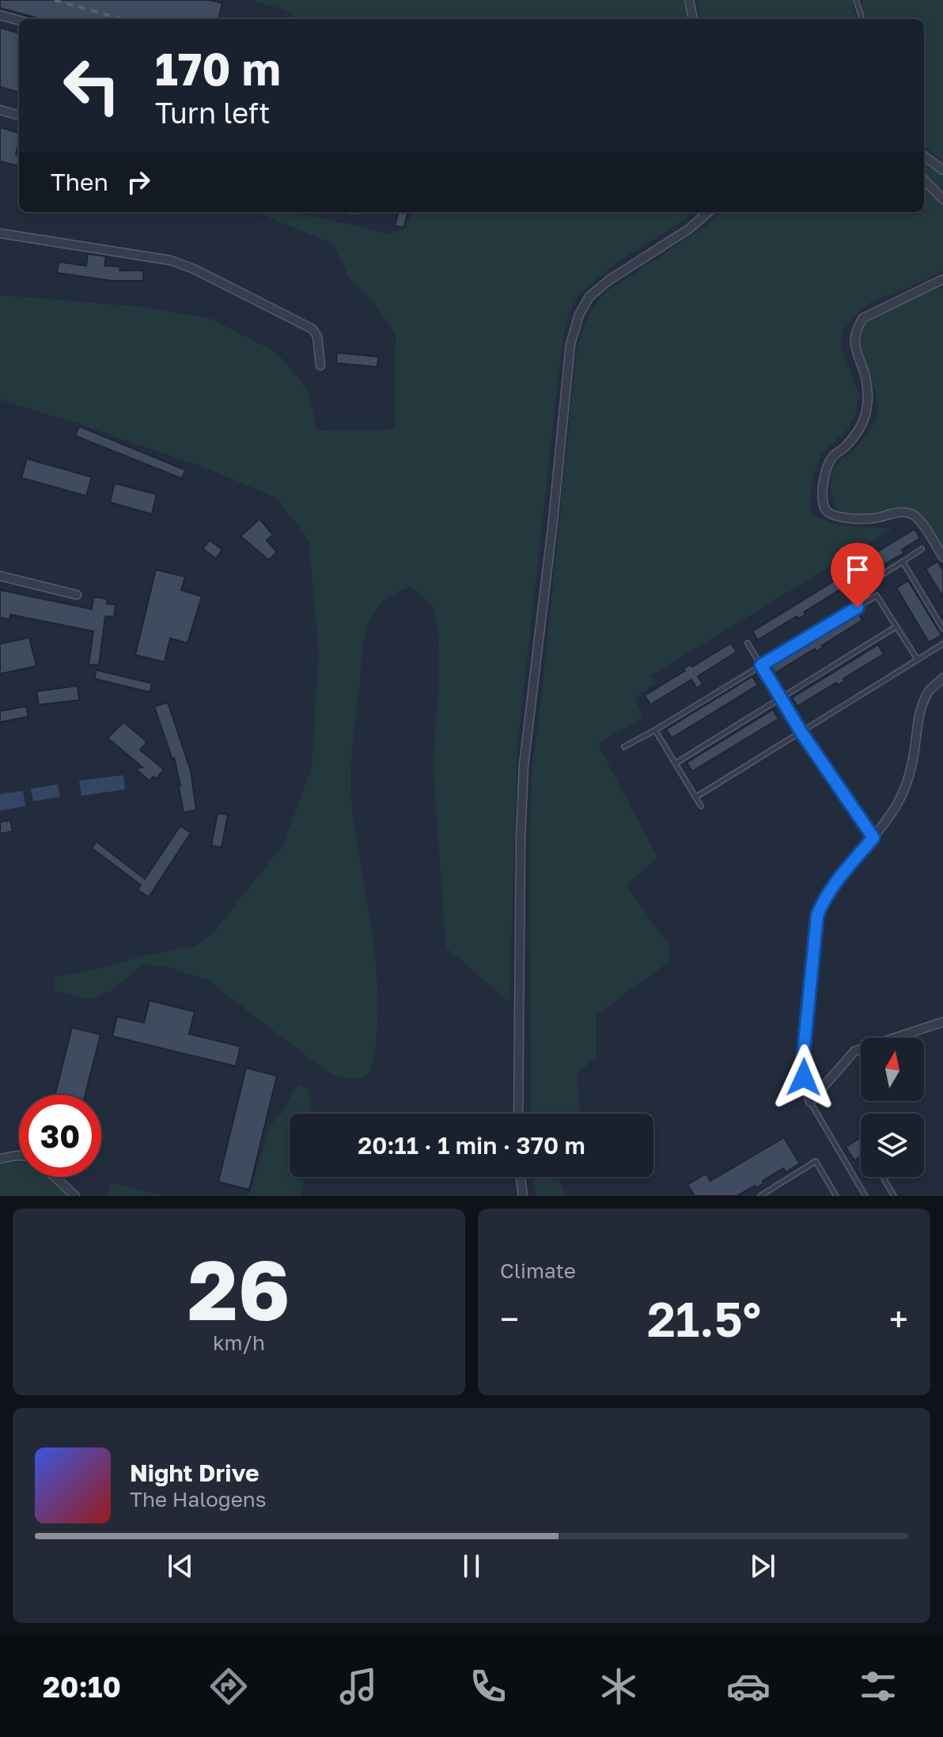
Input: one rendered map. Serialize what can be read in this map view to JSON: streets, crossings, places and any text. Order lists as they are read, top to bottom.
{
  "north": "top",
  "page": {
    "turn": ["170 m", "Turn left"],
    "then": "Then",
    "limit": "30",
    "trip": "20:11 · 1 min · 370 m",
    "tile": [
      ["26", "km/h"],
      "Climate"
    ],
    "heat": ["−", "21.5°", "+"],
    "song": ["Night Drive", "The Halogens"],
    "tabs": "20:10"
  }
}
